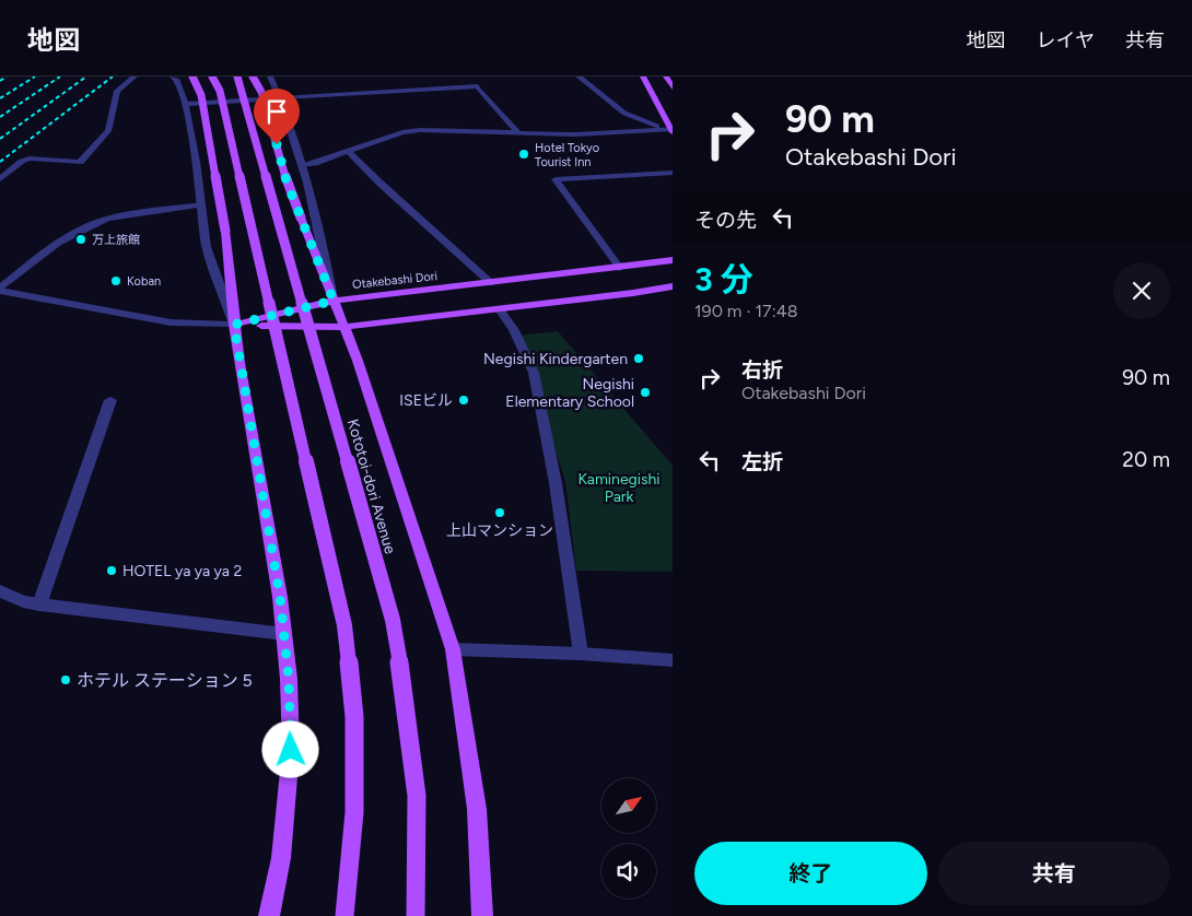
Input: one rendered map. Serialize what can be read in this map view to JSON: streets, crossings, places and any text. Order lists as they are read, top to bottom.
{
  "streets": {
    "main road": ["Otakebashi Dori", "Kototoi-dori Avenue"]
  },
  "parks": ["Kaminegishi Park"],
  "places": [
    "Hotel Tokyo Tourist Inn",
    "万上旅館",
    "Koban",
    "Negishi Kindergarten",
    "Negishi Elementary School",
    "ISEビル",
    "上山マンション",
    "HOTEL ya ya ya 2",
    "ホテル ステーション 5"
  ],
  "north": "top right",
  "page": {
    "header": "地図",
    "nav": ["地図", "レイヤ", "共有"],
    "turn": ["90 m", "Otakebashi Dori"],
    "then": "その先",
    "heading": ["3 分", "190 m · 17:48"],
    "list": [
      {
        "name": "右折",
        "note": "Otakebashi Dori",
        "value": "90 m"
      },
      {
        "name": "左折",
        "value": "20 m"
      }
    ],
    "buttons": ["終了", "共有"]
  }
}
